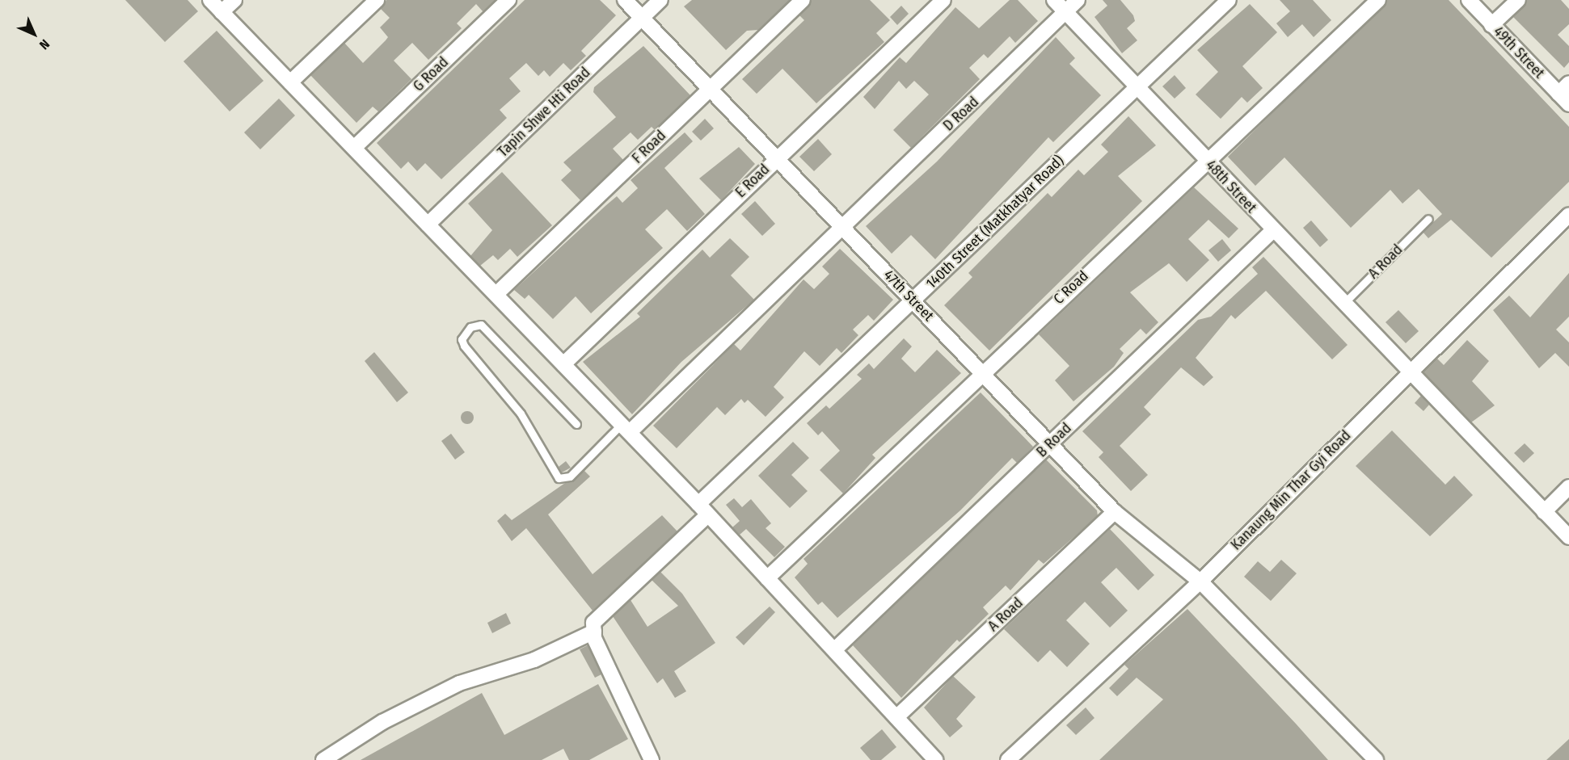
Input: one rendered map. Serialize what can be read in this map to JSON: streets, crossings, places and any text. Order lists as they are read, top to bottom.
{
  "streets": {
    "street": [
      "49th Street",
      "G Road",
      "Tapin Shwe Hti Road",
      "D Road",
      "F Road",
      "E Road",
      "48th Street",
      "140th Street (Matkhatyar Road)",
      "A Road",
      "C Road",
      "47th Street",
      "B Road",
      "Kanaung Min Thar Gyi Road"
    ]
  },
  "crossings": [
    ["Tapin Shwe Hti Road", "47th Street"],
    ["D Road", "48th Street"],
    ["D Road", "47th Street"],
    ["F Road", "47th Street"],
    ["E Road", "47th Street"],
    ["48th Street", "140th Street (Matkhatyar Road)"],
    ["48th Street", "A Road"],
    ["48th Street", "C Road"],
    ["48th Street", "B Road"],
    ["48th Street", "Kanaung Min Thar Gyi Road"],
    ["140th Street (Matkhatyar Road)", "47th Street"],
    ["A Road", "47th Street"],
    ["C Road", "47th Street"],
    ["47th Street", "B Road"],
    ["47th Street", "Kanaung Min Thar Gyi Road"]
  ],
  "north": "bottom right"
}
